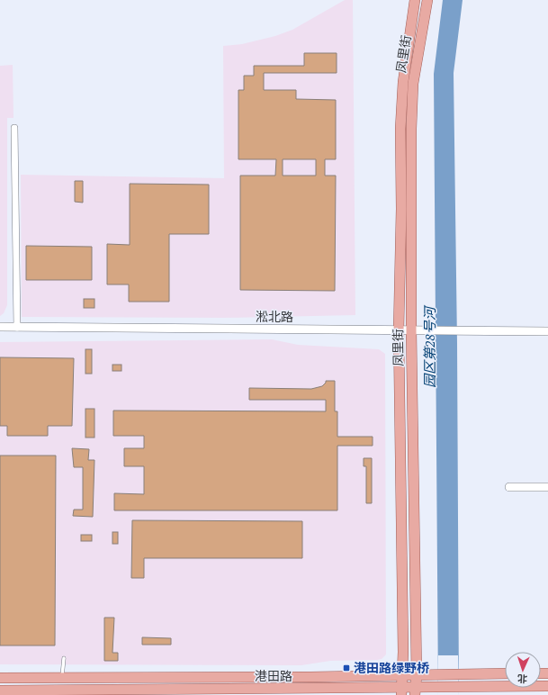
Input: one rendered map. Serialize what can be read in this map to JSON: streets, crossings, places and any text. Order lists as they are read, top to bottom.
{
  "streets": {
    "main road": ["凤里街", "港田路"],
    "street": ["淞北路"]
  },
  "crossings": [
    ["凤里街", "淞北路"],
    ["凤里街", "港田路"]
  ],
  "water": ["园区第28号河"],
  "places": {
    "transit": ["港田路绿野桥"]
  },
  "north": "bottom"
}
